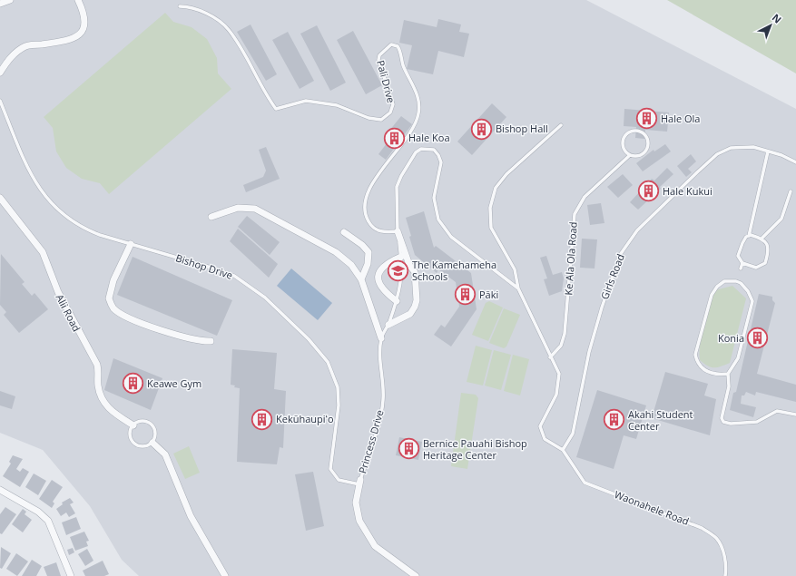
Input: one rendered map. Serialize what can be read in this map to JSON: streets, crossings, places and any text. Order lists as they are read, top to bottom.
{
  "streets": {
    "street": ["Alii Road", "Princess Drive"],
    "lane": [
      "Pali Drive",
      "Ke Ala Ola Road",
      "Bishop Drive",
      "Girls Road",
      "Waonahele Road"
    ]
  },
  "crossings": [
    ["Pali Drive", "Princess Drive"],
    ["Ke Ala Ola Road", "Princess Drive"],
    ["Bishop Drive", "Princess Drive"],
    ["Girls Road", "Princess Drive"],
    ["Girls Road", "Waonahele Road"],
    ["Princess Drive", "Waonahele Road"]
  ],
  "places": {
    "building": [
      "Hale Ola",
      "Bishop Hall",
      "Hale Koa",
      "Hale Kukui",
      "Pāki",
      "Konia",
      "Keawe Gym",
      "Kekūhaupiʻo",
      "Akahi Student Center",
      "Bernice Pauahi Bishop Heritage Center"
    ],
    "school or university": ["The Kamehameha Schools"]
  },
  "north": "top right"
}
